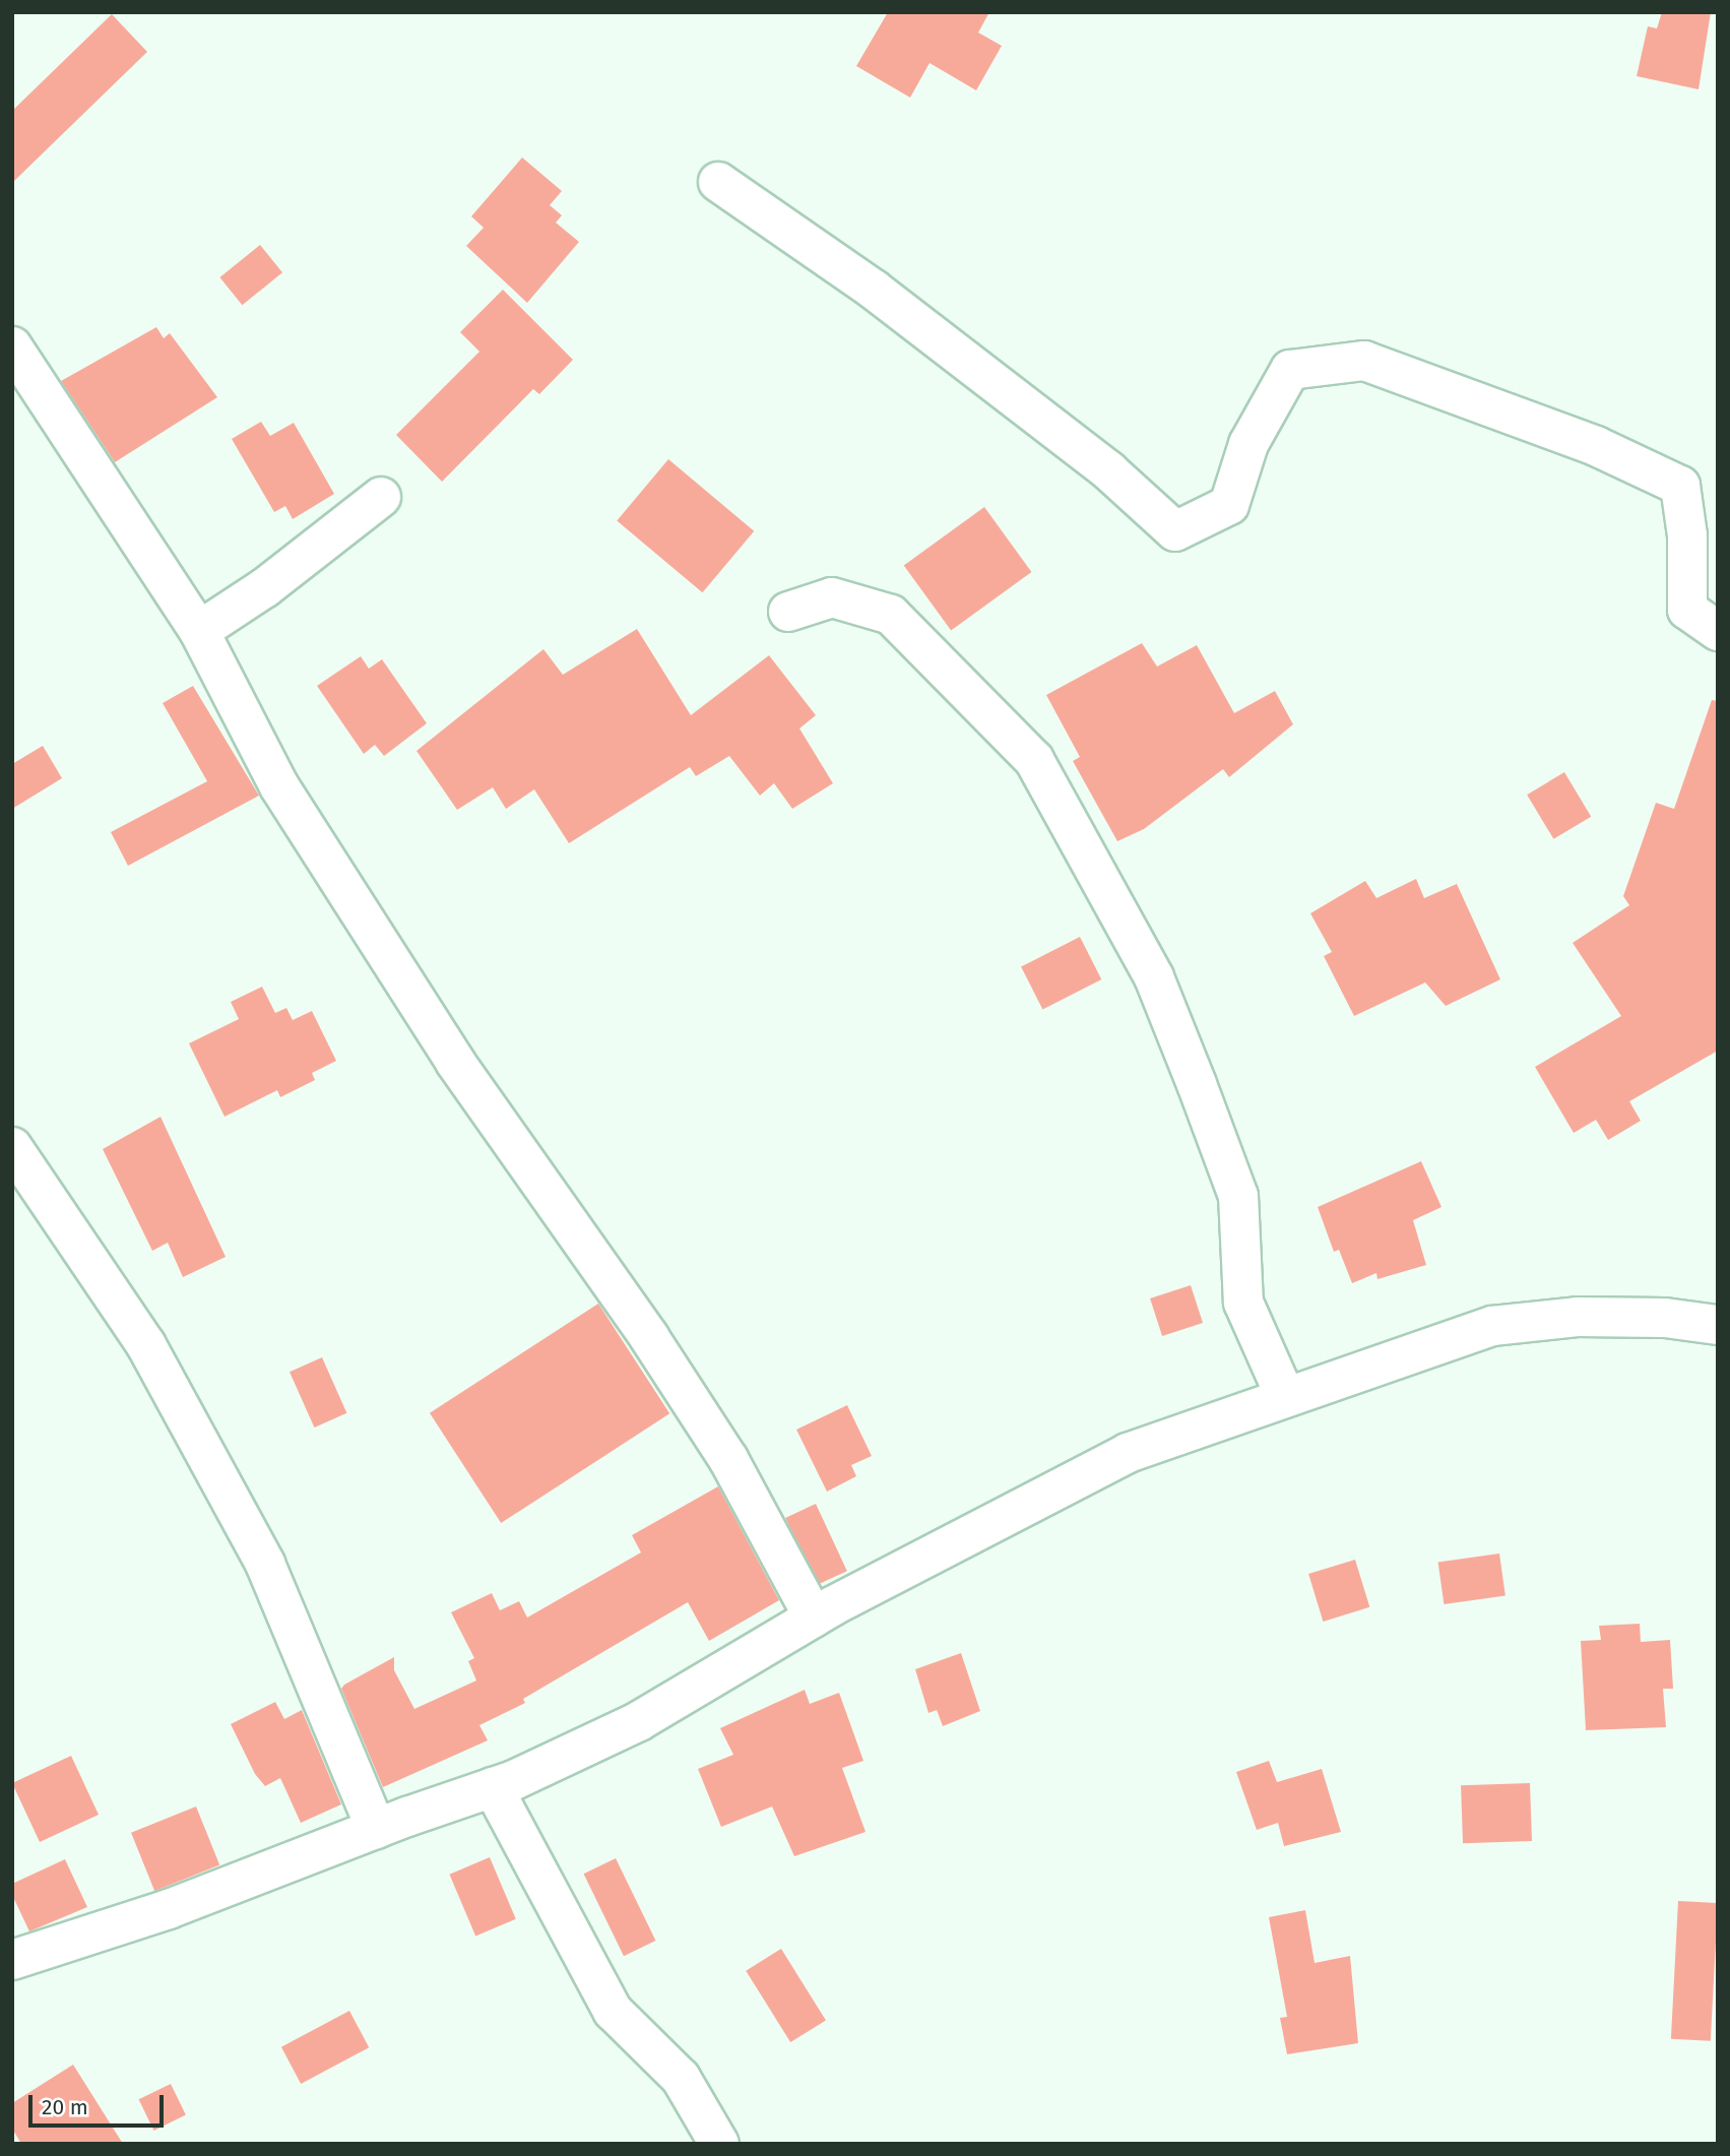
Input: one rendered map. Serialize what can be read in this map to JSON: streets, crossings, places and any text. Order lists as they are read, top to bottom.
{
  "scale_bar": "20 m"
}
